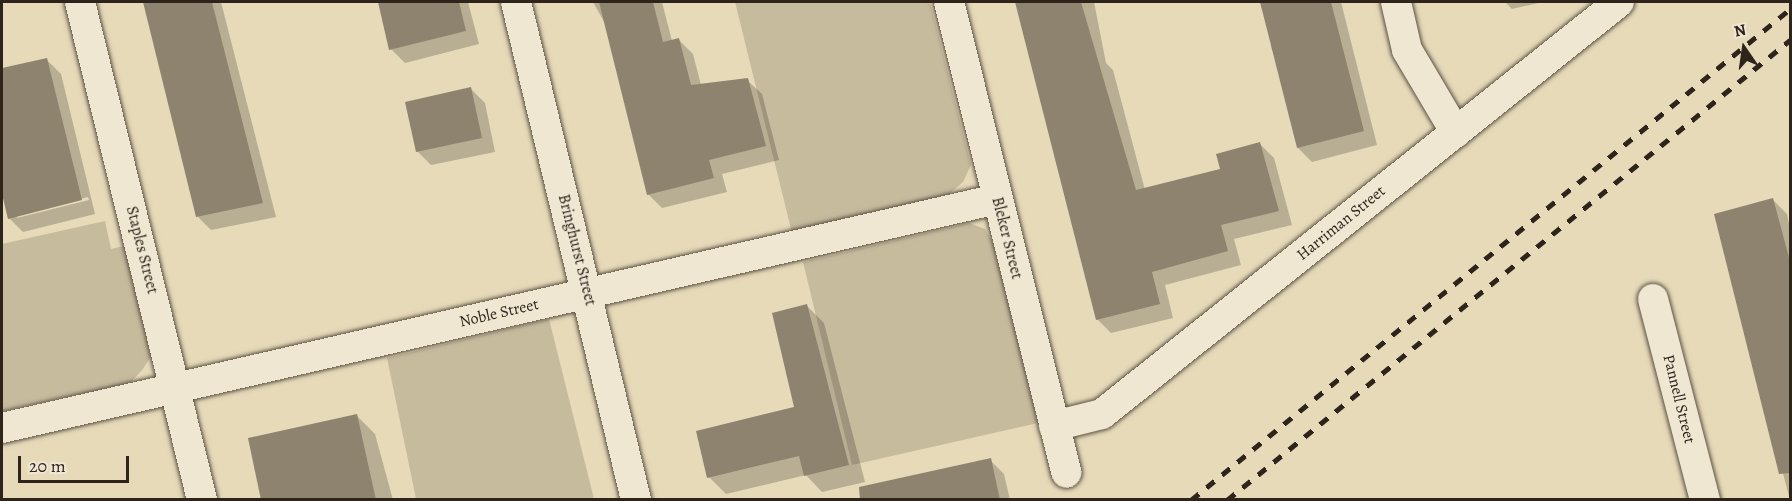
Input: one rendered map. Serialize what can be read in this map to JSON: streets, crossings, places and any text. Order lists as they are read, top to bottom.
{
  "streets": {
    "street": [
      "Harriman Street",
      "Bleker Street",
      "Staples Street",
      "Bringhurst Street",
      "Noble Street",
      "Pannell Street"
    ]
  },
  "crossings": [
    ["Harriman Street", "Bleker Street"],
    ["Bleker Street", "Noble Street"],
    ["Staples Street", "Noble Street"],
    ["Bringhurst Street", "Noble Street"]
  ],
  "scale_bar": "20 m",
  "north": "top"
}
